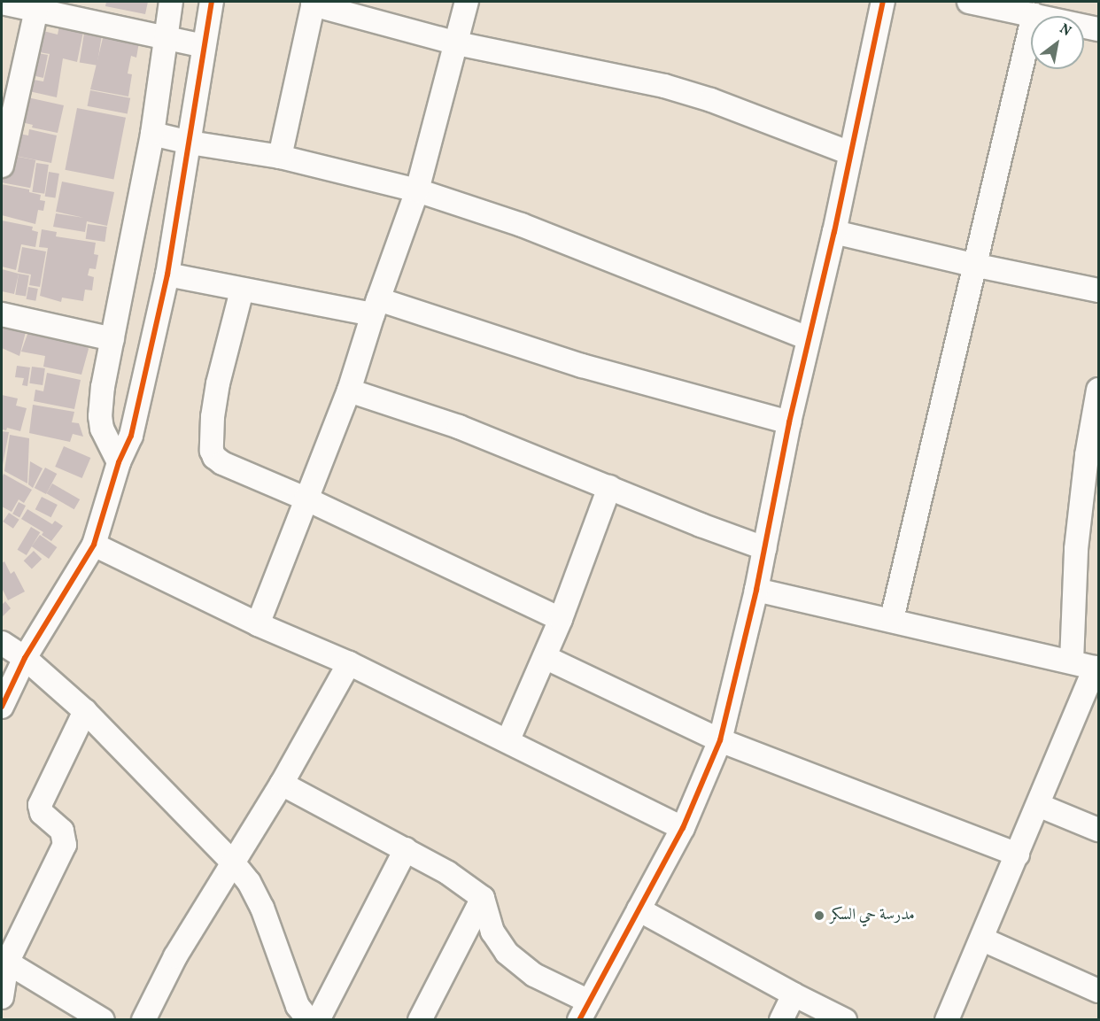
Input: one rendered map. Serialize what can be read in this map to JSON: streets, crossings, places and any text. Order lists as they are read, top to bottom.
{
  "places": ["مدرسة حي السكر"],
  "north": "top right"
}
